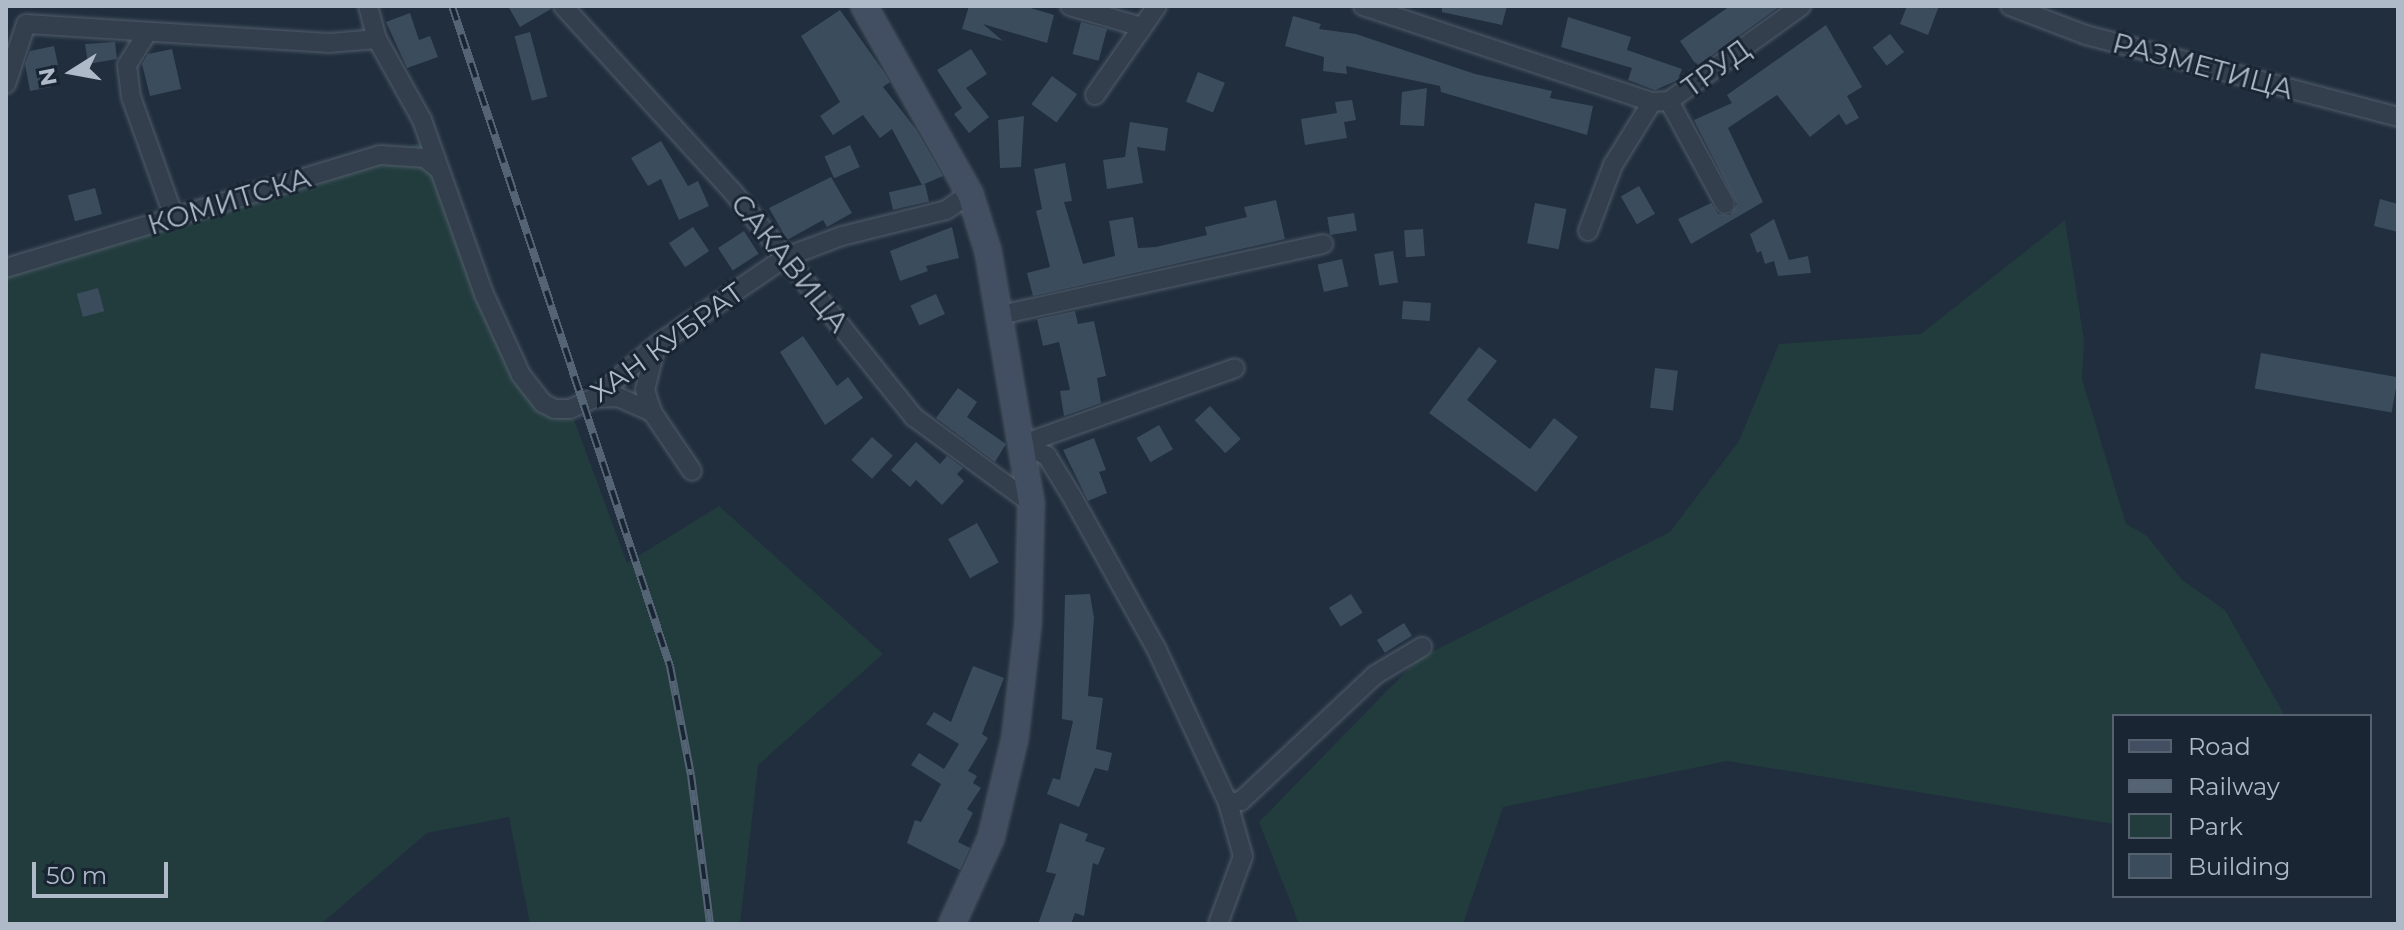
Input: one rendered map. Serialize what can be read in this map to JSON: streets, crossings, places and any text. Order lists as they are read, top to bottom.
{
  "streets": {
    "street": [
      "РАЗМЕТИЦА",
      "ТРУД",
      "КОМИТСКА",
      "САКАВИЦА",
      "ХАН КУБРАТ"
    ]
  },
  "crossings": [
    ["КОМИТСКА", "ХАН КУБРАТ"],
    ["САКАВИЦА", "ХАН КУБРАТ"]
  ],
  "legend": [
    "Road",
    "Railway",
    "Park",
    "Building"
  ],
  "scale_bar": "50 m",
  "north": "left"
}
